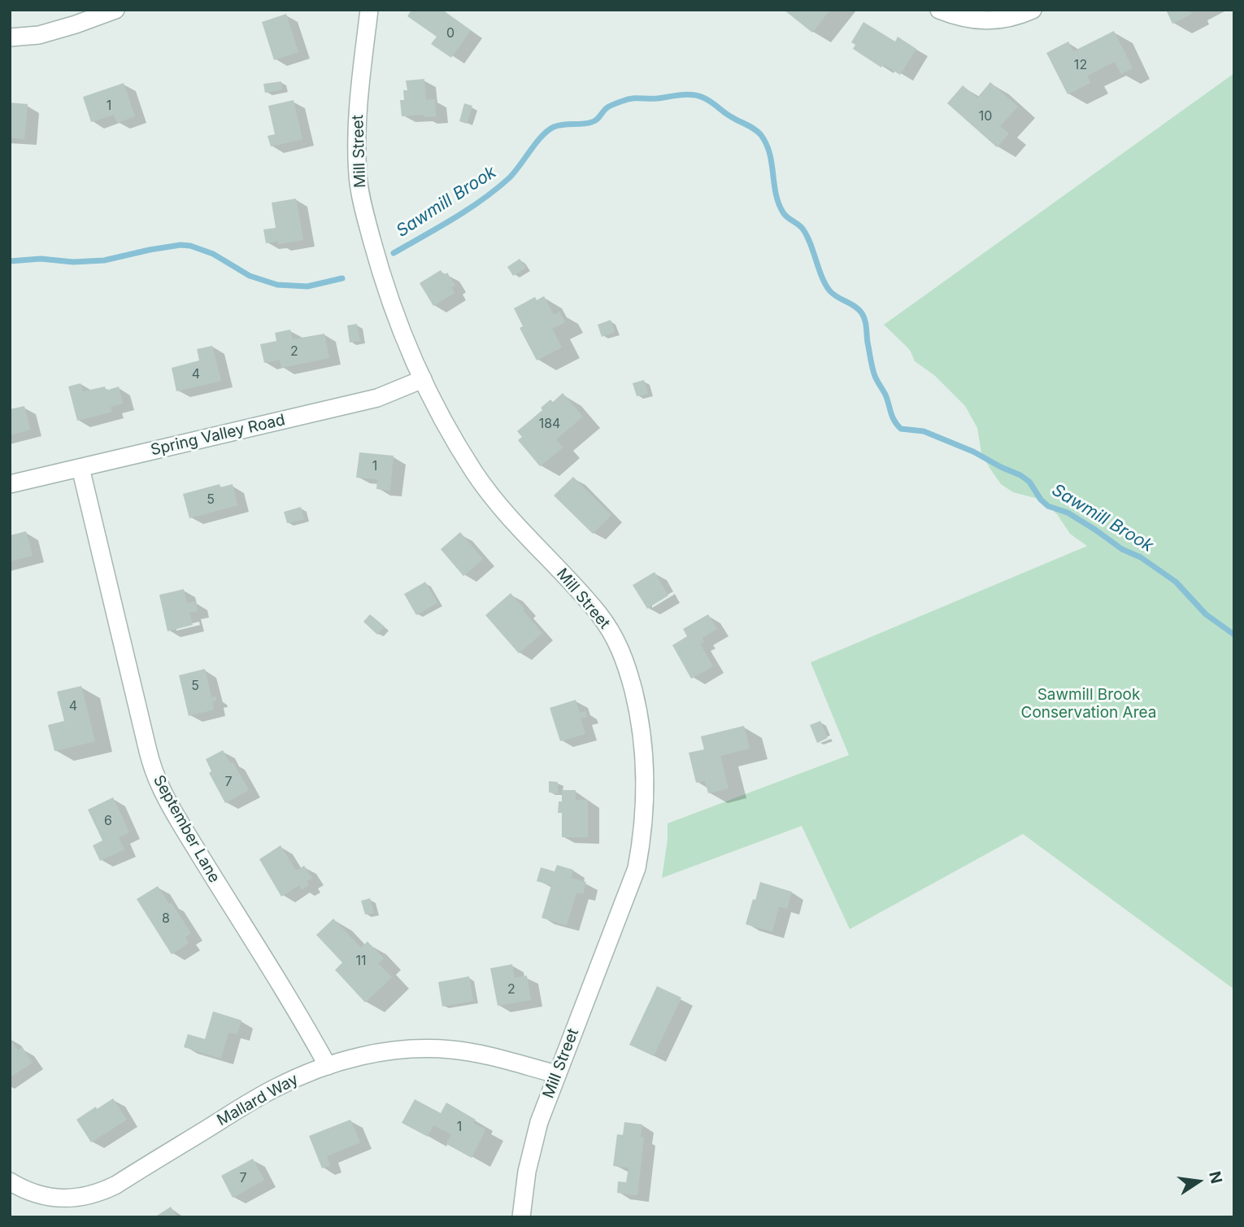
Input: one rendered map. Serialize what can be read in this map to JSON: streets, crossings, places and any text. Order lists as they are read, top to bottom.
{
  "streets": {
    "street": [
      "Mill Street",
      "Spring Valley Road",
      "September Lane",
      "Mallard Way"
    ]
  },
  "crossings": [
    ["Mill Street", "Spring Valley Road"],
    ["Mill Street", "Mallard Way"],
    ["Spring Valley Road", "September Lane"],
    ["September Lane", "Mallard Way"]
  ],
  "water": ["Sawmill Brook"],
  "parks": ["Sawmill Brook Conservation Area"],
  "house_numbers": [
    "0",
    "12",
    "1",
    "10",
    "2",
    "4",
    "184",
    "1",
    "5",
    "5",
    "4",
    "7",
    "6",
    "8",
    "11",
    "2",
    "1",
    "7"
  ],
  "north": "right"
}
